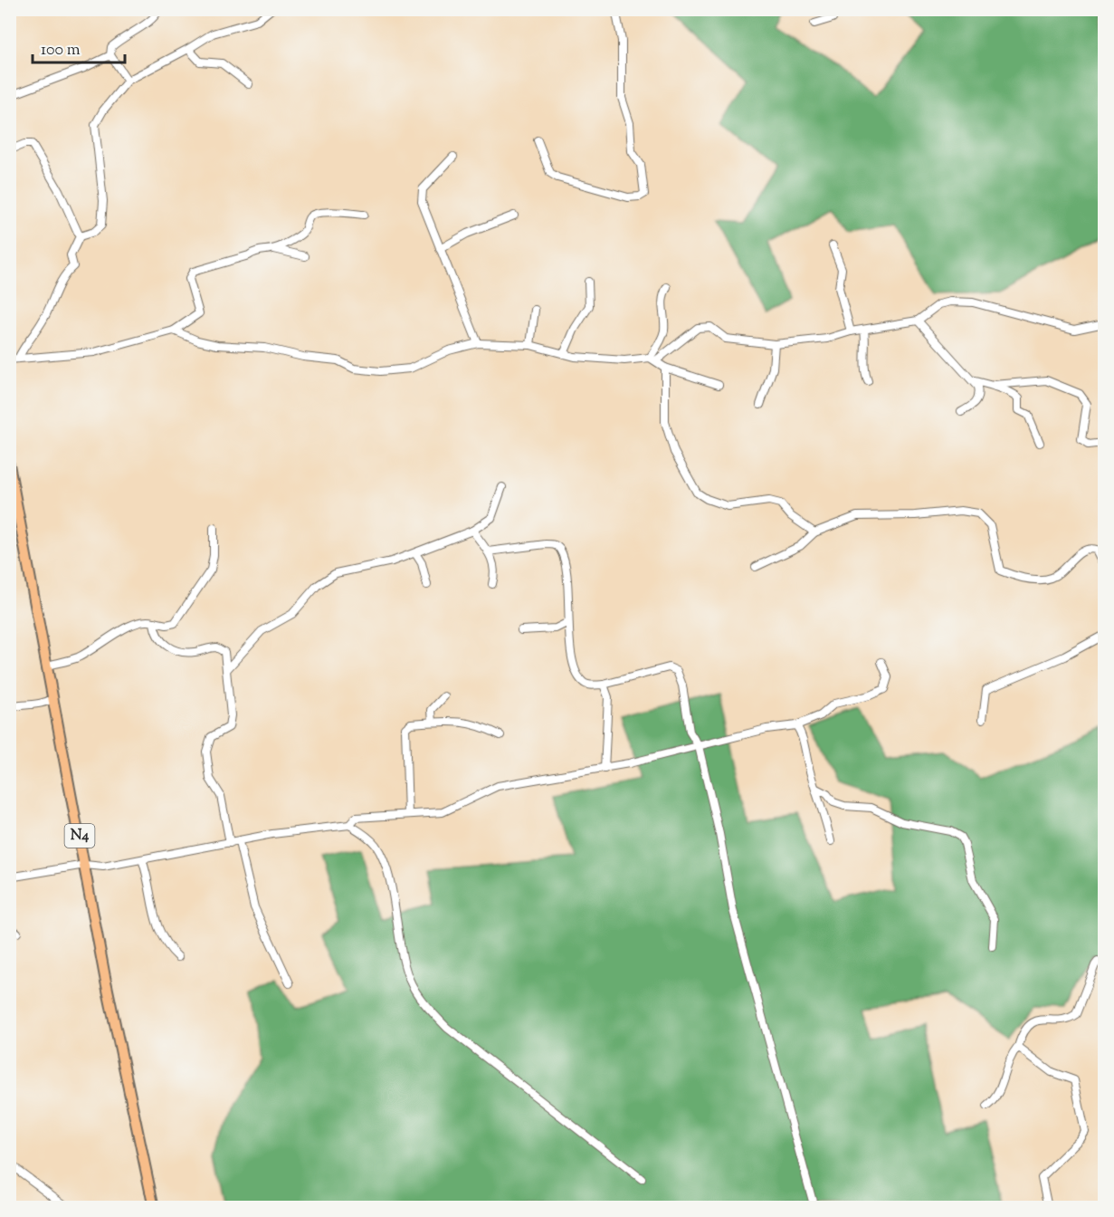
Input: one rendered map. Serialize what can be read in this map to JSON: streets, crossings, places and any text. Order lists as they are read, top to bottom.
{
  "streets": {
    "highway": ["N4"]
  },
  "scale_bar": "100 m"
}
